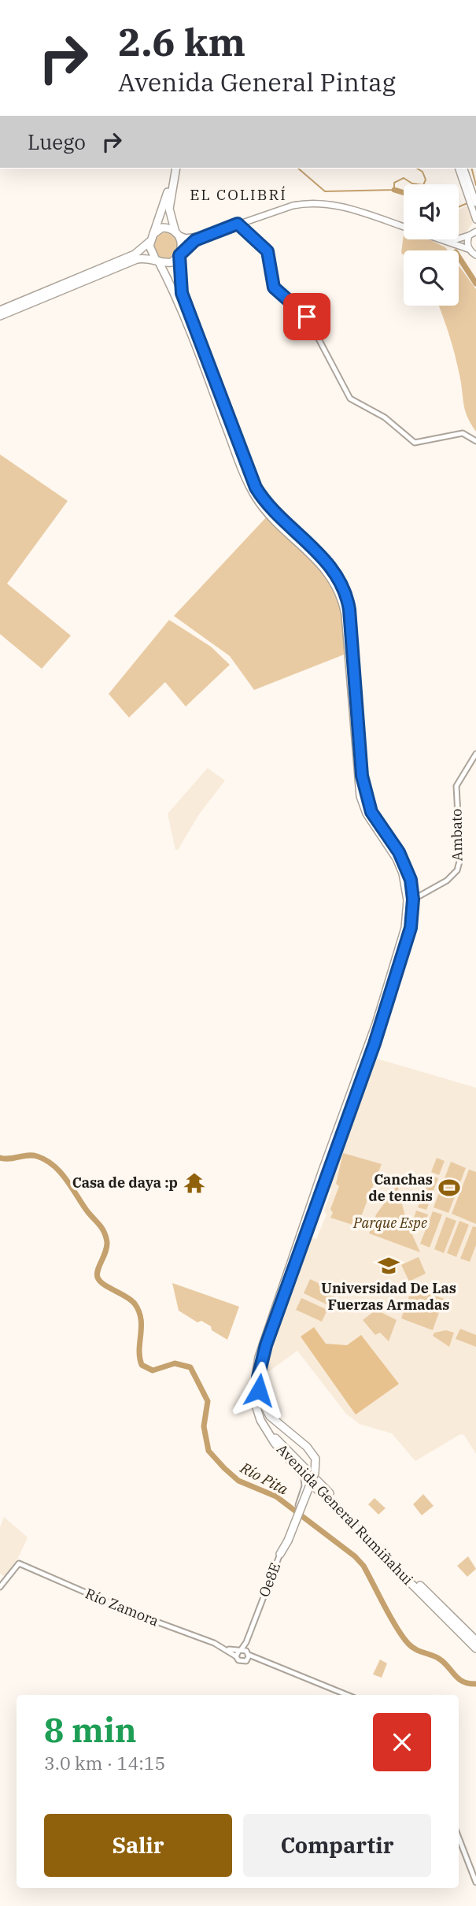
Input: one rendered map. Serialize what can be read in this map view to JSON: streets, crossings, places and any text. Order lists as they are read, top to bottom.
{
  "streets": {
    "highway": ["Avenida General Rumiñahui"],
    "street": ["Ambato", "Oe8E", "Río Zamora"]
  },
  "crossings": [
    ["Ambato", "Avenida General Rumiñahui"],
    ["Oe8E", "Río Zamora"]
  ],
  "districts": ["EL COLIBRÍ"],
  "water": ["Río Pita"],
  "parks": ["Parque Espe"],
  "places": {
    "temple": ["Casa de daya :p"],
    "sports": ["Canchas de tennis"],
    "school or university": ["Universidad De Las Fuerzas Armadas"]
  },
  "page": {
    "turn": ["2.6 km", "Avenida General Pintag"],
    "then": "Luego",
    "heading": ["8 min", "3.0 km · 14:15"],
    "buttons": ["Salir", "Compartir"]
  }
}
